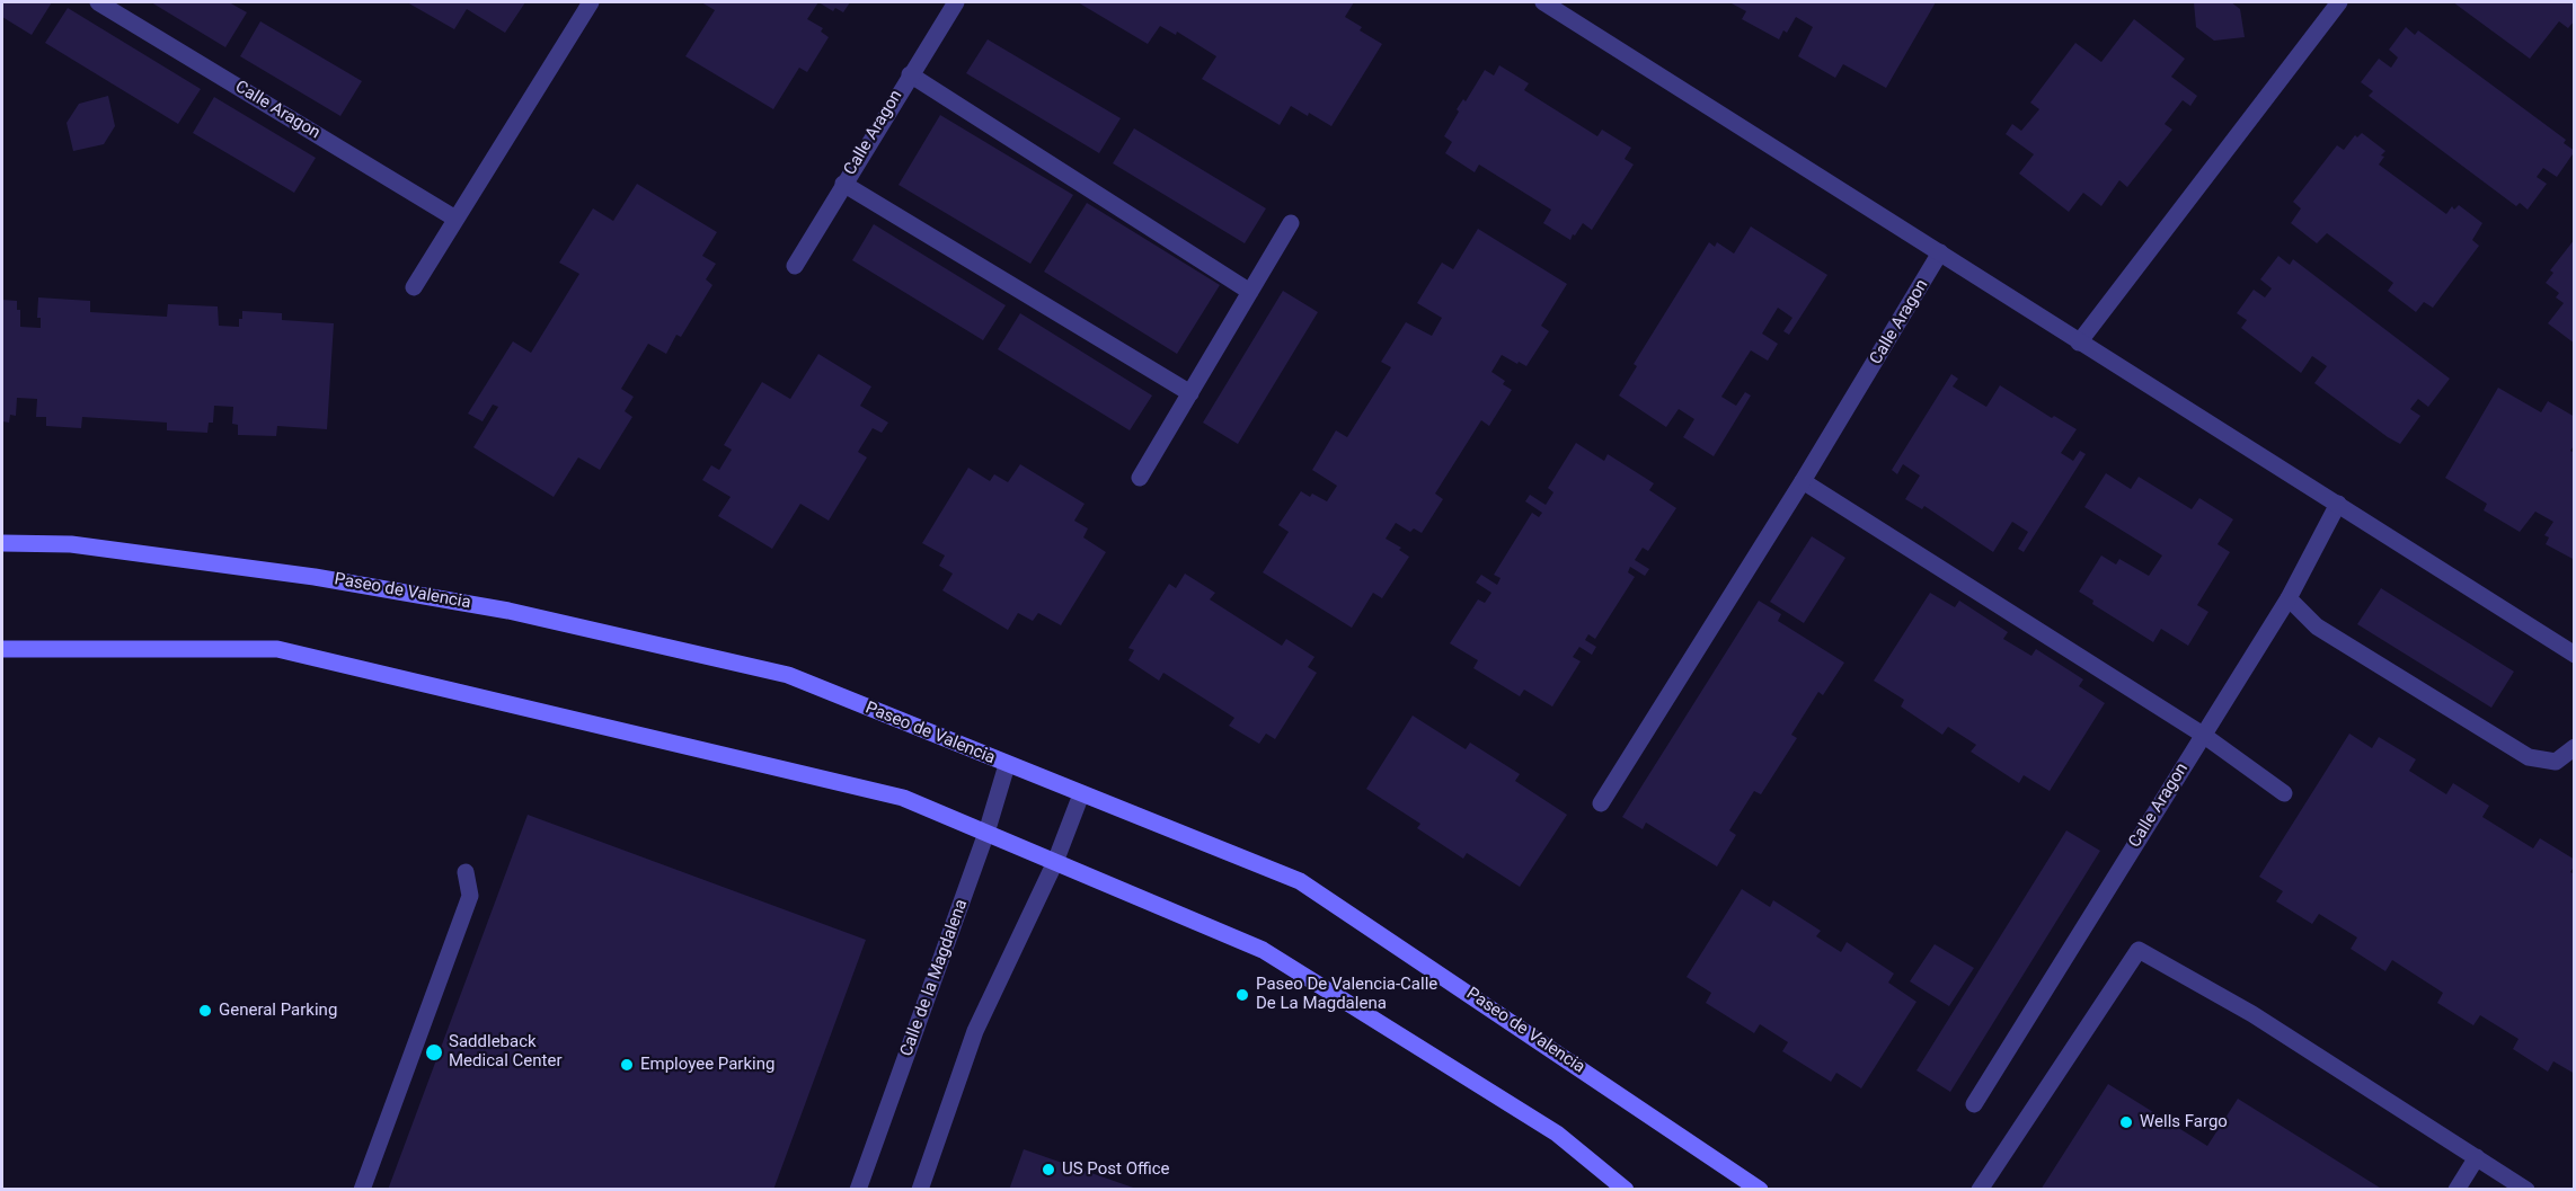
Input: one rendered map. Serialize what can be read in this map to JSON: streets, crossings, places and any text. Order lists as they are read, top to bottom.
{
  "streets": {
    "main road": ["Paseo de Valencia"],
    "street": ["Calle Aragon", "Calle de la Magdalena"]
  },
  "crossings": [
    ["Paseo de Valencia", "Calle de la Magdalena"]
  ],
  "places": [
    "Paseo De Valencia-Calle De La Magdalena",
    "General Parking",
    "Saddleback Medical Center",
    "Employee Parking",
    "Wells Fargo",
    "US Post Office"
  ]
}
